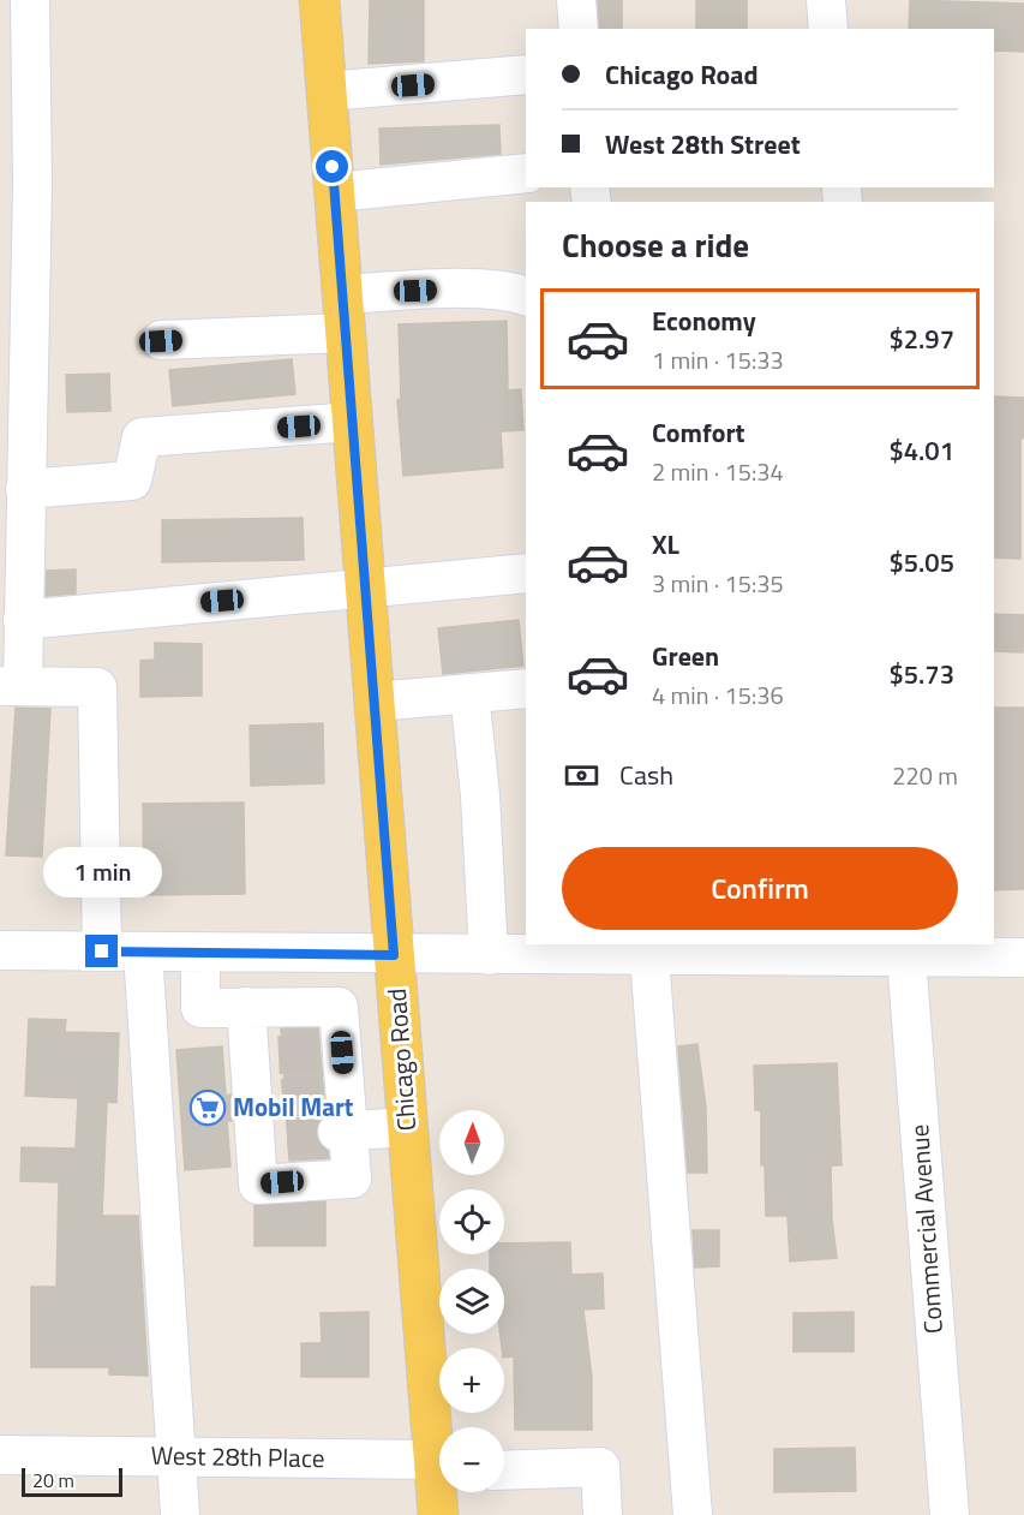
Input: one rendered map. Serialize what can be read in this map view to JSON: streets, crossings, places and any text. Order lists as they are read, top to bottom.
{
  "streets": {
    "main road": ["Chicago Road"],
    "street": ["Commercial Avenue", "West 28th Place"]
  },
  "crossings": [
    ["Chicago Road", "West 28th Place"]
  ],
  "places": {
    "supermarket": ["Mobil Mart"]
  },
  "scale_bar": "20 m",
  "north": "top",
  "page": {
    "banner": ["Chicago Road", "West 28th Street"],
    "heading": "Choose a ride",
    "list": [
      {
        "name": "Economy",
        "note": "1 min · 15:33",
        "value": "$2.97"
      },
      {
        "name": "Comfort",
        "note": "2 min · 15:34",
        "value": "$4.01"
      },
      {
        "name": "XL",
        "note": "3 min · 15:35",
        "value": "$5.05"
      },
      {
        "name": "Green",
        "note": "4 min · 15:36",
        "value": "$5.73"
      }
    ],
    "pay": ["Cash", "220 m"],
    "buttons": "Confirm",
    "bubble": "1 min",
    "map_buttons": ["+", "−"],
    "scale": "20 m"
  }
}
